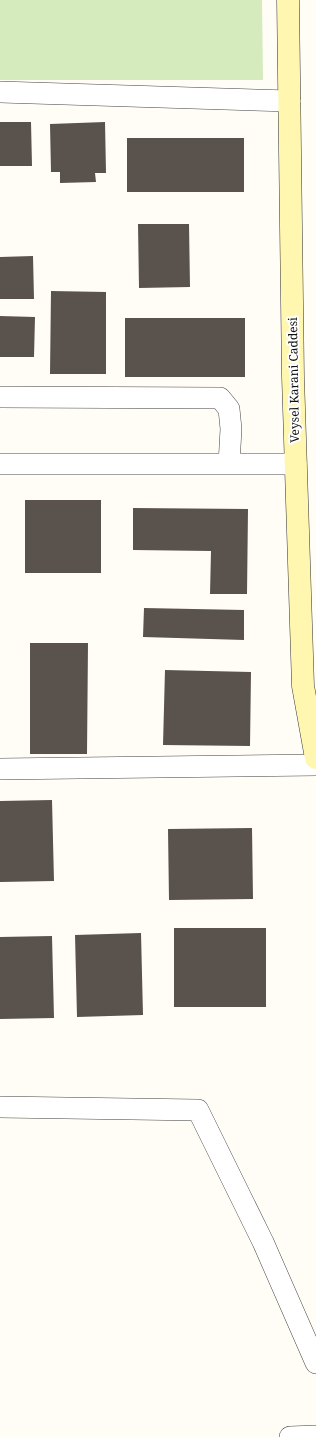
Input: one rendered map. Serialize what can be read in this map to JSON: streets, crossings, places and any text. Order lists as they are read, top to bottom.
{
  "streets": {
    "main road": ["Veysel Karani Caddesi"]
  }
}
